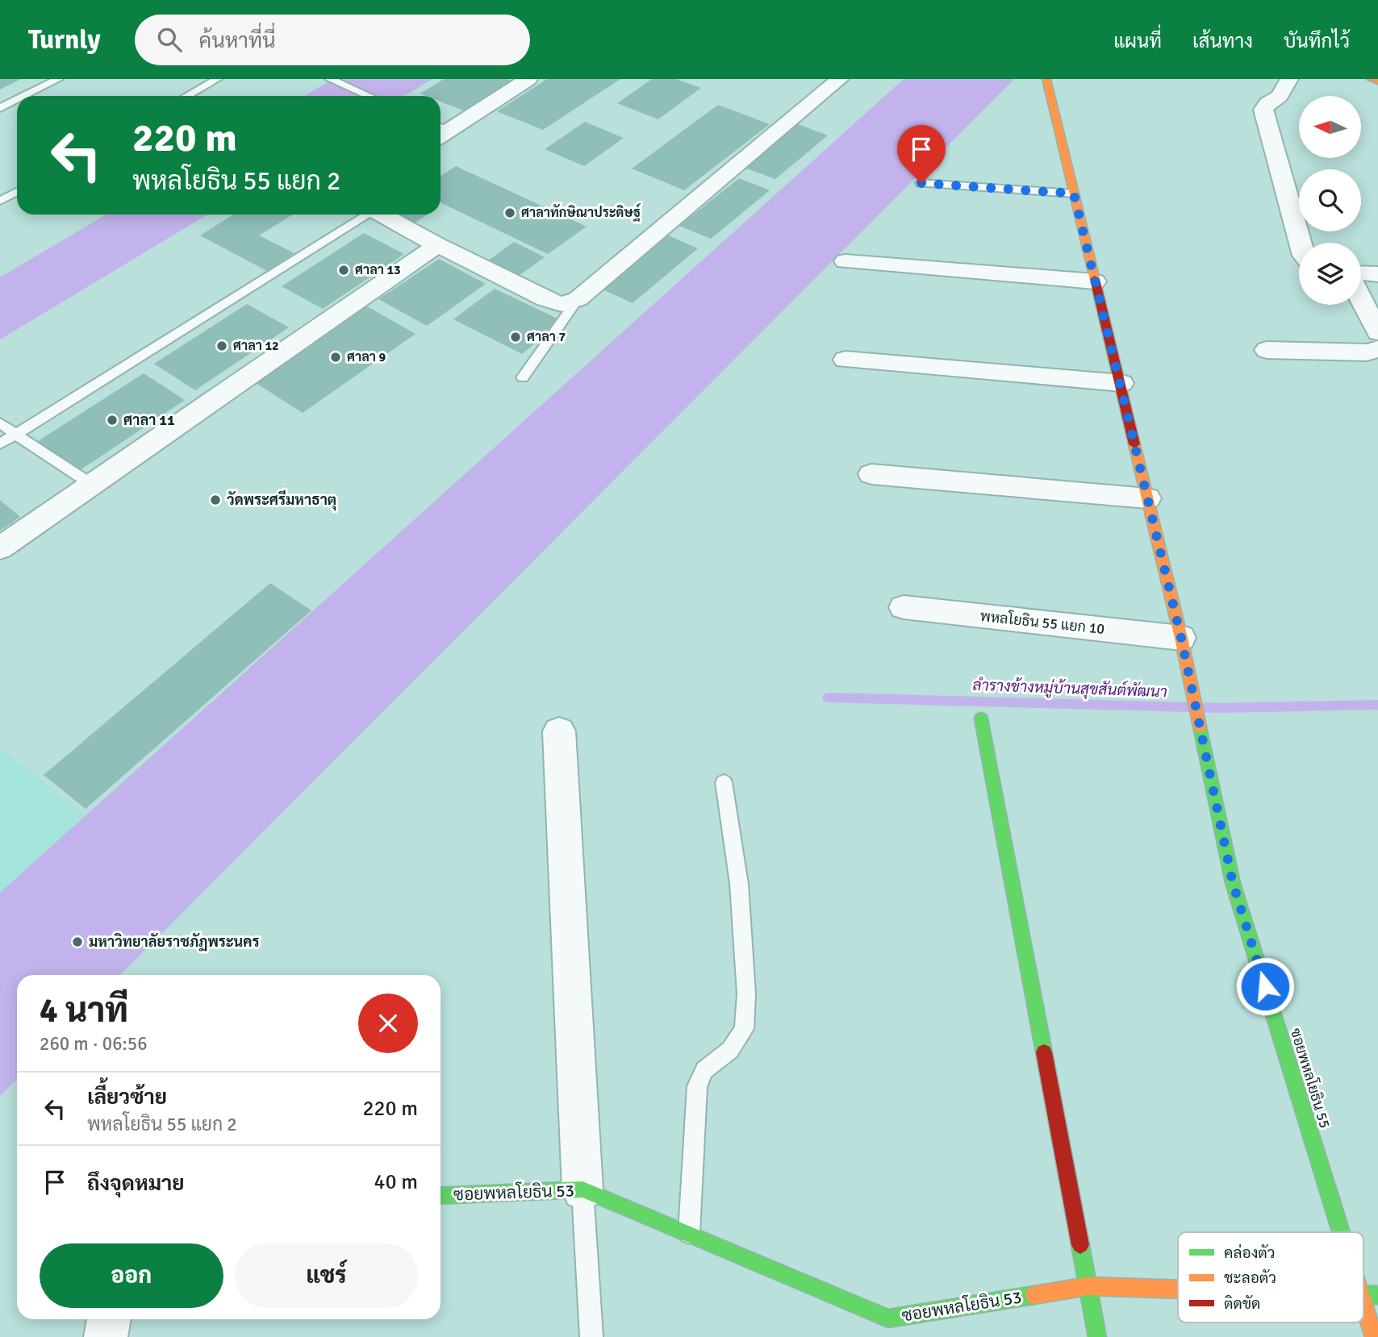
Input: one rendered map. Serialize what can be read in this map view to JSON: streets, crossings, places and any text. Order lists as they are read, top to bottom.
{
  "streets": {
    "street": ["พหลโยธิน 55 แยก 10", "ซอยพหลโยธิน 55", "ซอยพหลโยธิน 53"]
  },
  "crossings": [
    ["พหลโยธิน 55 แยก 10", "ซอยพหลโยธิน 55"]
  ],
  "water": ["ลำรางข้างหมู่บ้านสุขสันต์พัฒนา"],
  "places": [
    "ศาลาทักษิณาประดิษฐ์",
    "ศาลา 13",
    "ศาลา 7",
    "ศาลา 12",
    "ศาลา 9",
    "ศาลา 11",
    "วัดพระศรีมหาธาตุ",
    "มหาวิทยาลัยราชภัฏพระนคร"
  ],
  "legend": ["คล่องตัว", "ชะลอตัว", "ติดขัด"],
  "north": "left",
  "page": {
    "header": "Turnly",
    "search": "ค้นหาที่นี่",
    "nav": ["แผนที่", "เส้นทาง", "บันทึกไว้"],
    "turn": ["220 m", "พหลโยธิน 55 แยก 2"],
    "heading": ["4 นาที", "260 m · 06:56"],
    "list": [
      {
        "name": "เลี้ยวซ้าย",
        "note": "พหลโยธิน 55 แยก 2",
        "value": "220 m"
      },
      {
        "name": "ถึงจุดหมาย",
        "value": "40 m"
      }
    ],
    "buttons": ["ออก", "แชร์"]
  }
}
